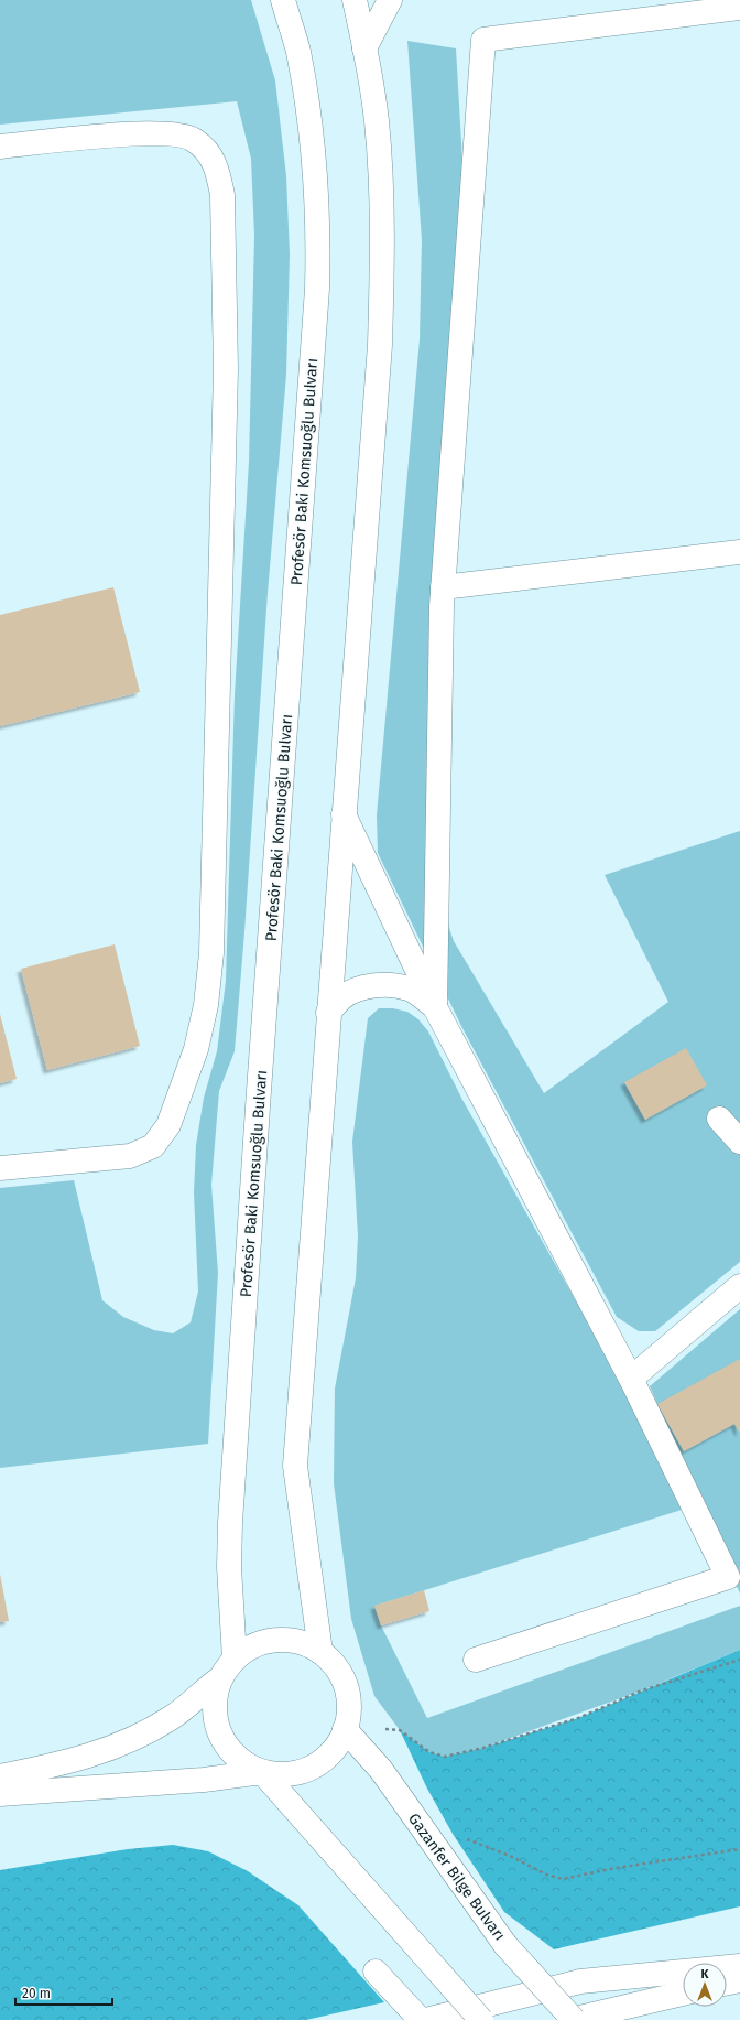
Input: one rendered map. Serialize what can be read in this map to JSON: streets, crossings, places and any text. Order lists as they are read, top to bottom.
{
  "streets": {
    "main road": ["Profesör Baki Komsuoğlu Bulvarı", "Gazanfer Bilge Bulvarı"]
  },
  "crossings": [
    ["Profesör Baki Komsuoğlu Bulvarı", "Gazanfer Bilge Bulvarı"]
  ],
  "scale_bar": "20 m",
  "north": "top"
}
